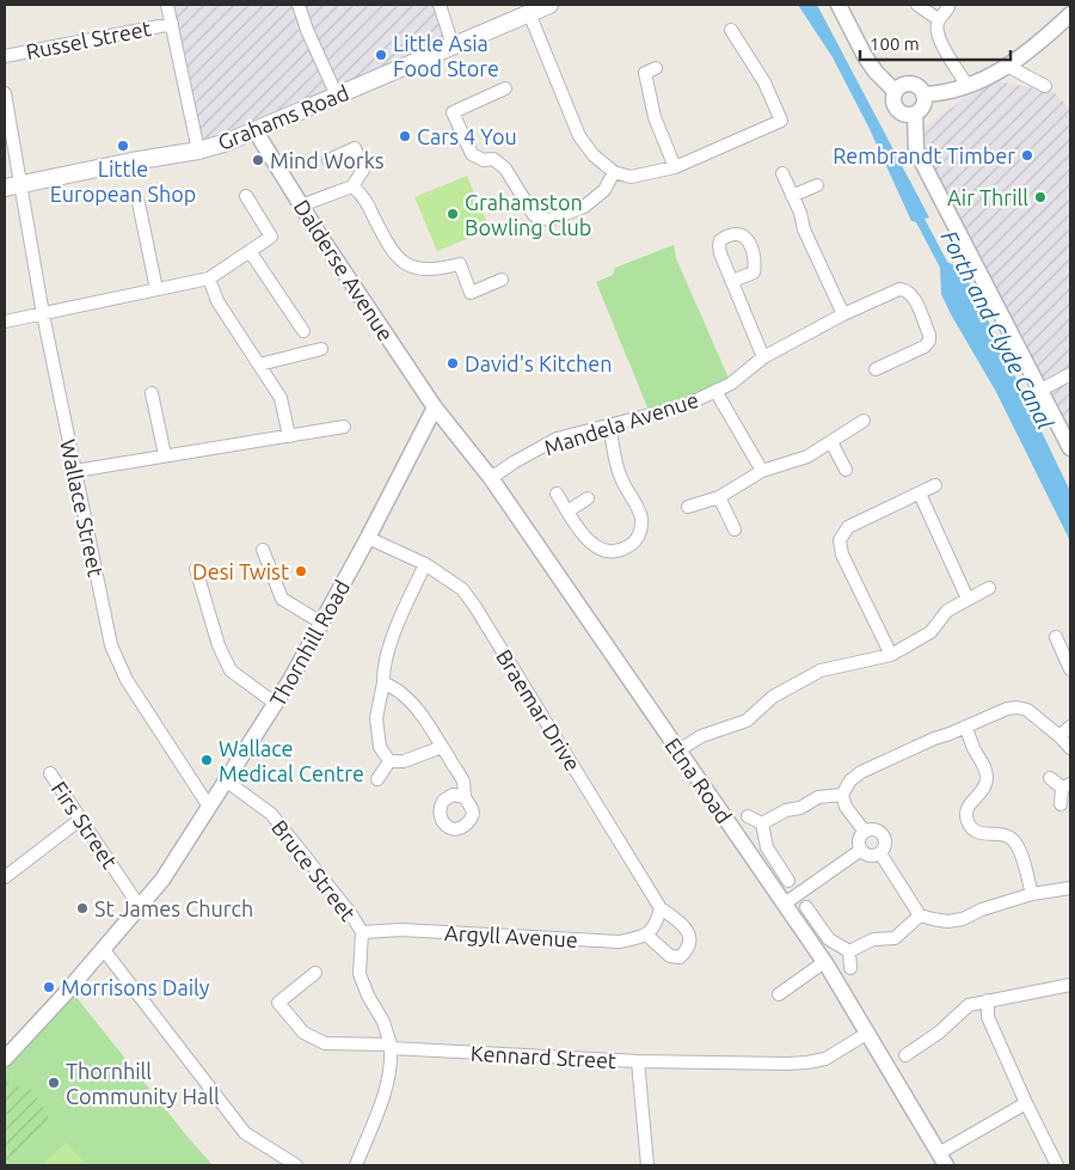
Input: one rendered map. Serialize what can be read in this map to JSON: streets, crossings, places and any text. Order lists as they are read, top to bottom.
{
  "streets": {
    "main road": ["Grahams Road"],
    "street": [
      "Russel Street",
      "Dalderse Avenue",
      "Mandela Avenue",
      "Wallace Street",
      "Thornhill Road",
      "Braemar Drive",
      "Etna Road",
      "Firs Street",
      "Bruce Street",
      "Argyll Avenue",
      "Kennard Street"
    ]
  },
  "crossings": [
    ["Grahams Road", "Dalderse Avenue"],
    ["Grahams Road", "Wallace Street"],
    ["Dalderse Avenue", "Thornhill Road"],
    ["Dalderse Avenue", "Etna Road"],
    ["Mandela Avenue", "Etna Road"],
    ["Wallace Street", "Thornhill Road"],
    ["Thornhill Road", "Braemar Drive"],
    ["Thornhill Road", "Etna Road"],
    ["Thornhill Road", "Firs Street"],
    ["Thornhill Road", "Bruce Street"],
    ["Etna Road", "Kennard Street"],
    ["Bruce Street", "Argyll Avenue"],
    ["Bruce Street", "Kennard Street"]
  ],
  "water": ["Forth and Clyde Canal"],
  "places": [
    "Little Asia Food Store",
    "Cars 4 You",
    "Little European Shop",
    "Rembrandt Timber",
    "Mind Works",
    "Air Thrill",
    "Grahamston Bowling Club",
    "David's Kitchen",
    "Desi Twist",
    "Wallace Medical Centre",
    "St James Church",
    "Morrisons Daily",
    "Thornhill Community Hall"
  ],
  "scale_bar": "100 m"
}
